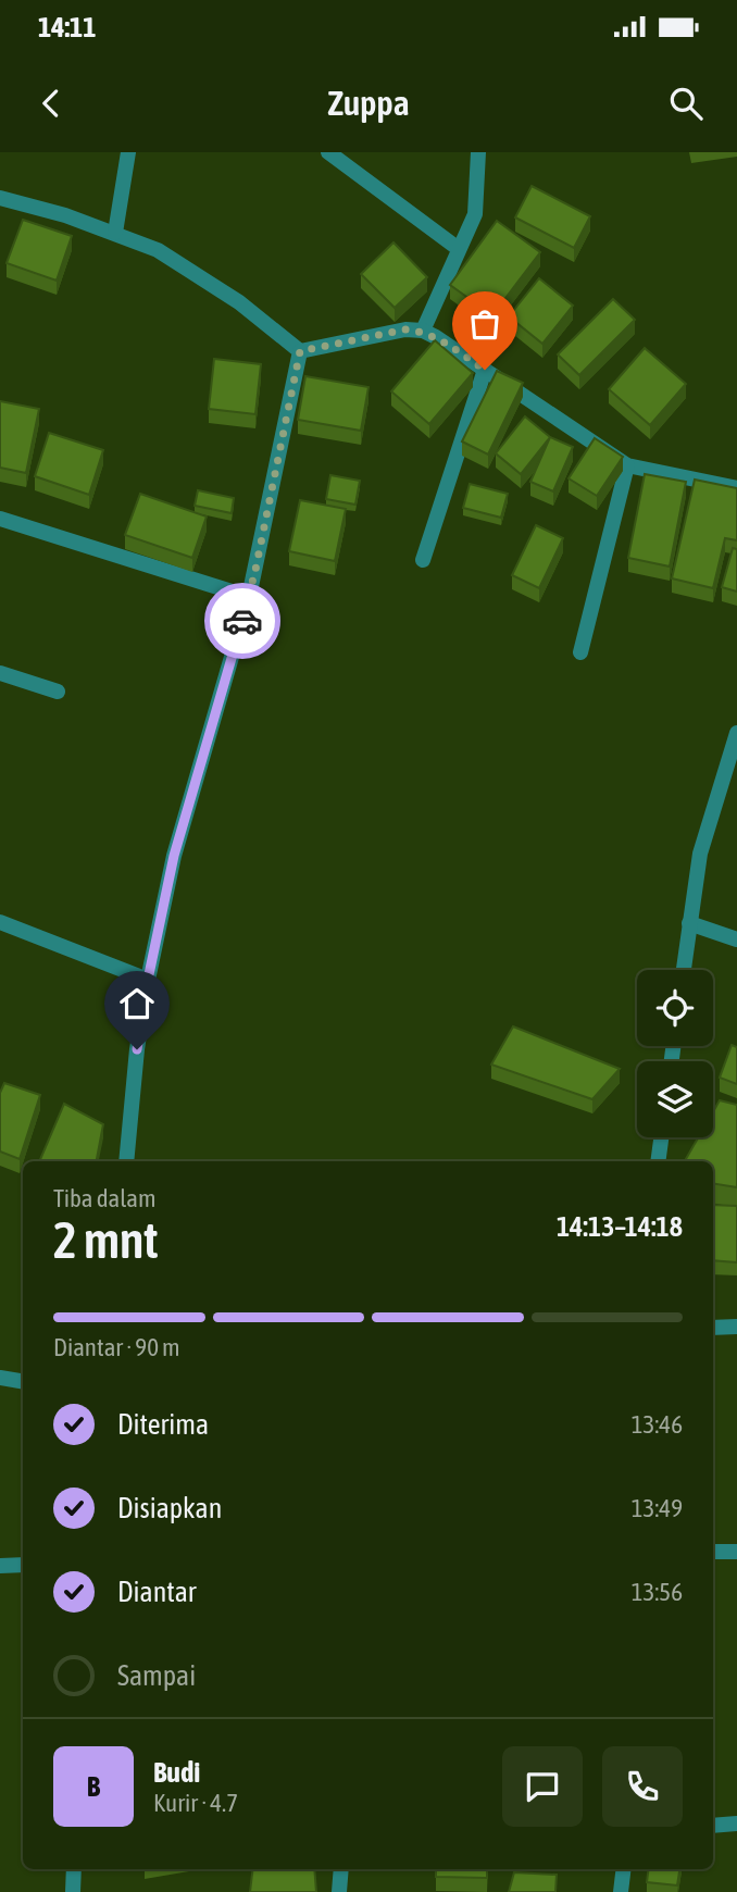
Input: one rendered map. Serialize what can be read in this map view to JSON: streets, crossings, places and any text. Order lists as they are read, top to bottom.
{
  "page": {
    "status": "14:11",
    "header": "Zuppa",
    "heading": ["2 mnt", "Tiba dalam", "14:13–14:18"],
    "panel": ["Budi", "Kurir · 4.7"],
    "bar": "Diantar · 90 m",
    "list": [
      ["Diterima", "13:46"],
      ["Disiapkan", "13:49"],
      ["Diantar", "13:56"],
      "Sampai"
    ],
    "round": "B"
  }
}
